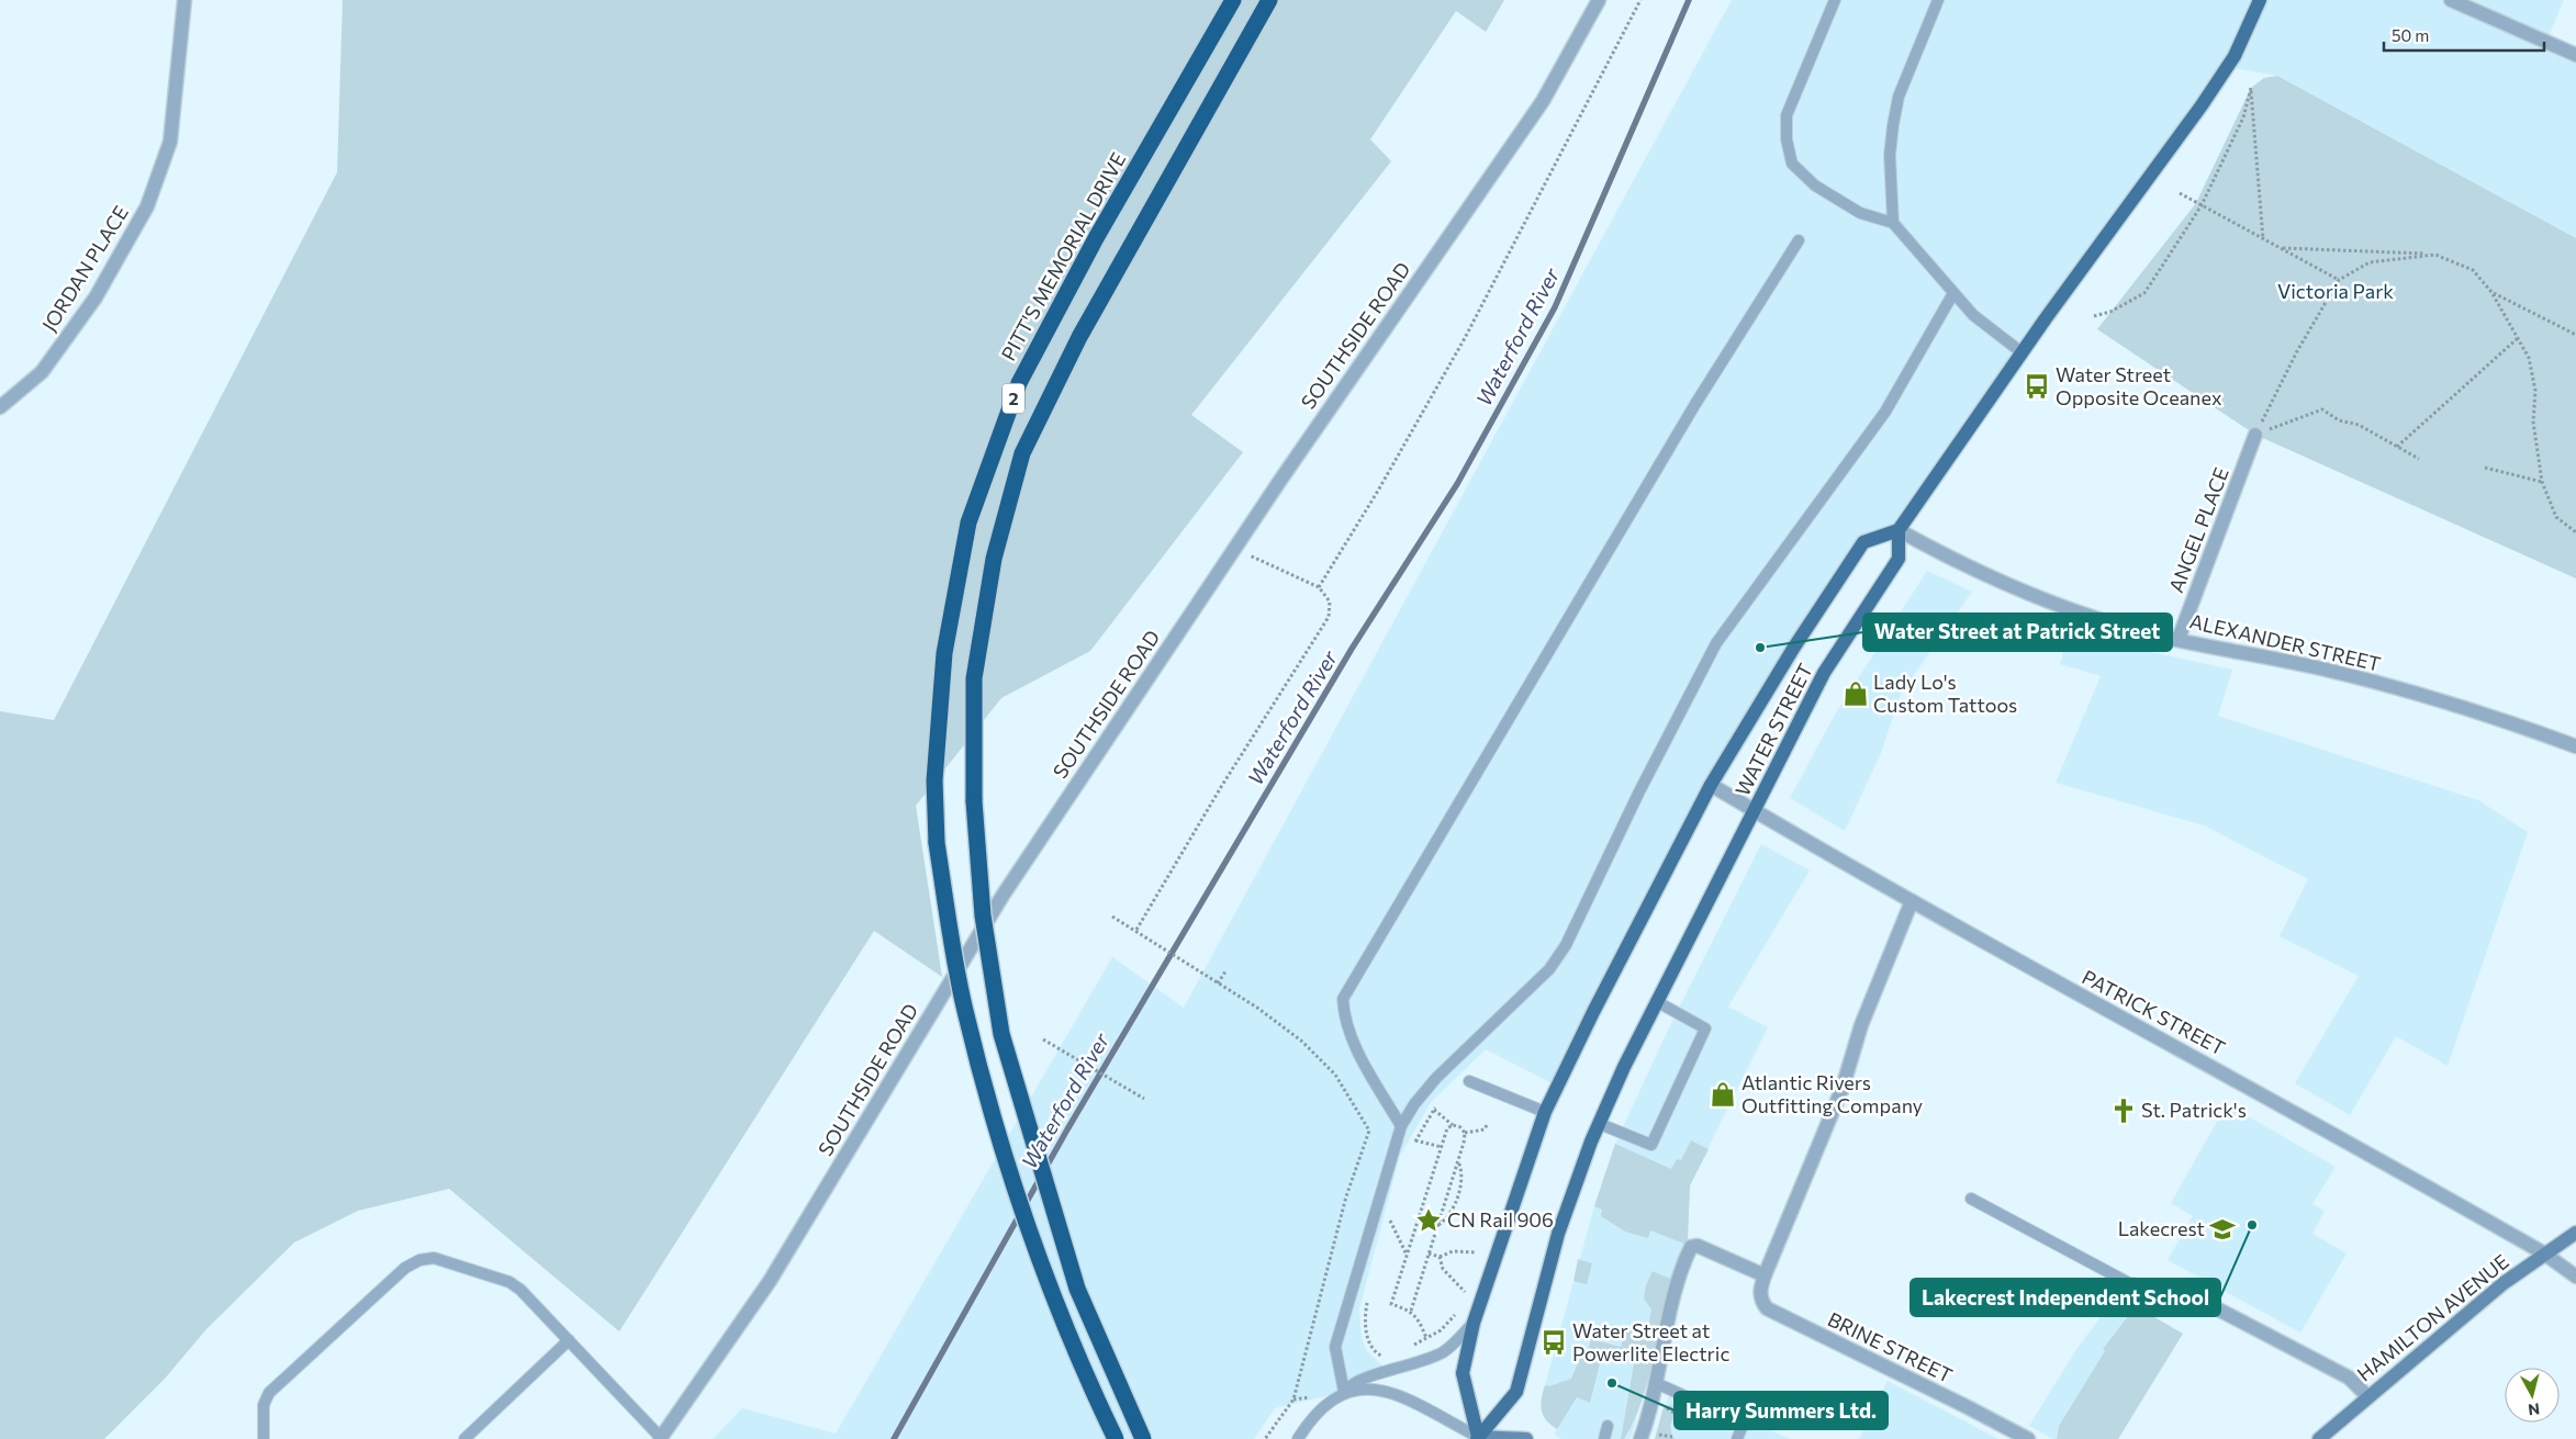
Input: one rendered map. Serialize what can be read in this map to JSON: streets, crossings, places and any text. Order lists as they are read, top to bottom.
{
  "streets": {
    "highway": ["PITT'S MEMORIAL DRIVE", "2"],
    "main road": ["WATER STREET"],
    "street": [
      "JORDAN PLACE",
      "SOUTHSIDE ROAD",
      "ANGEL PLACE",
      "ALEXANDER STREET",
      "PATRICK STREET",
      "HAMILTON AVENUE",
      "BRINE STREET"
    ]
  },
  "crossings": [
    ["ANGEL PLACE", "ALEXANDER STREET"],
    ["ALEXANDER STREET", "WATER STREET"],
    ["WATER STREET", "PATRICK STREET"],
    ["PATRICK STREET", "HAMILTON AVENUE"],
    ["PATRICK STREET", "BRINE STREET"]
  ],
  "water": ["Waterford River"],
  "parks": ["Victoria Park"],
  "places": {
    "bus stop": ["Water Street Opposite Oceanex", "Water Street at Powerlite Electric"],
    "other": ["Water Street at Patrick Street", "Lakecrest Independent School", "Harry Summers Ltd."],
    "shop": ["Lady Lo's Custom Tattoos", "Atlantic Rivers Outfitting Company"],
    "church": ["St. Patrick's"],
    "place": ["CN Rail 906"],
    "school or university": ["Lakecrest"]
  },
  "scale_bar": "50 m",
  "north": "bottom"
}
